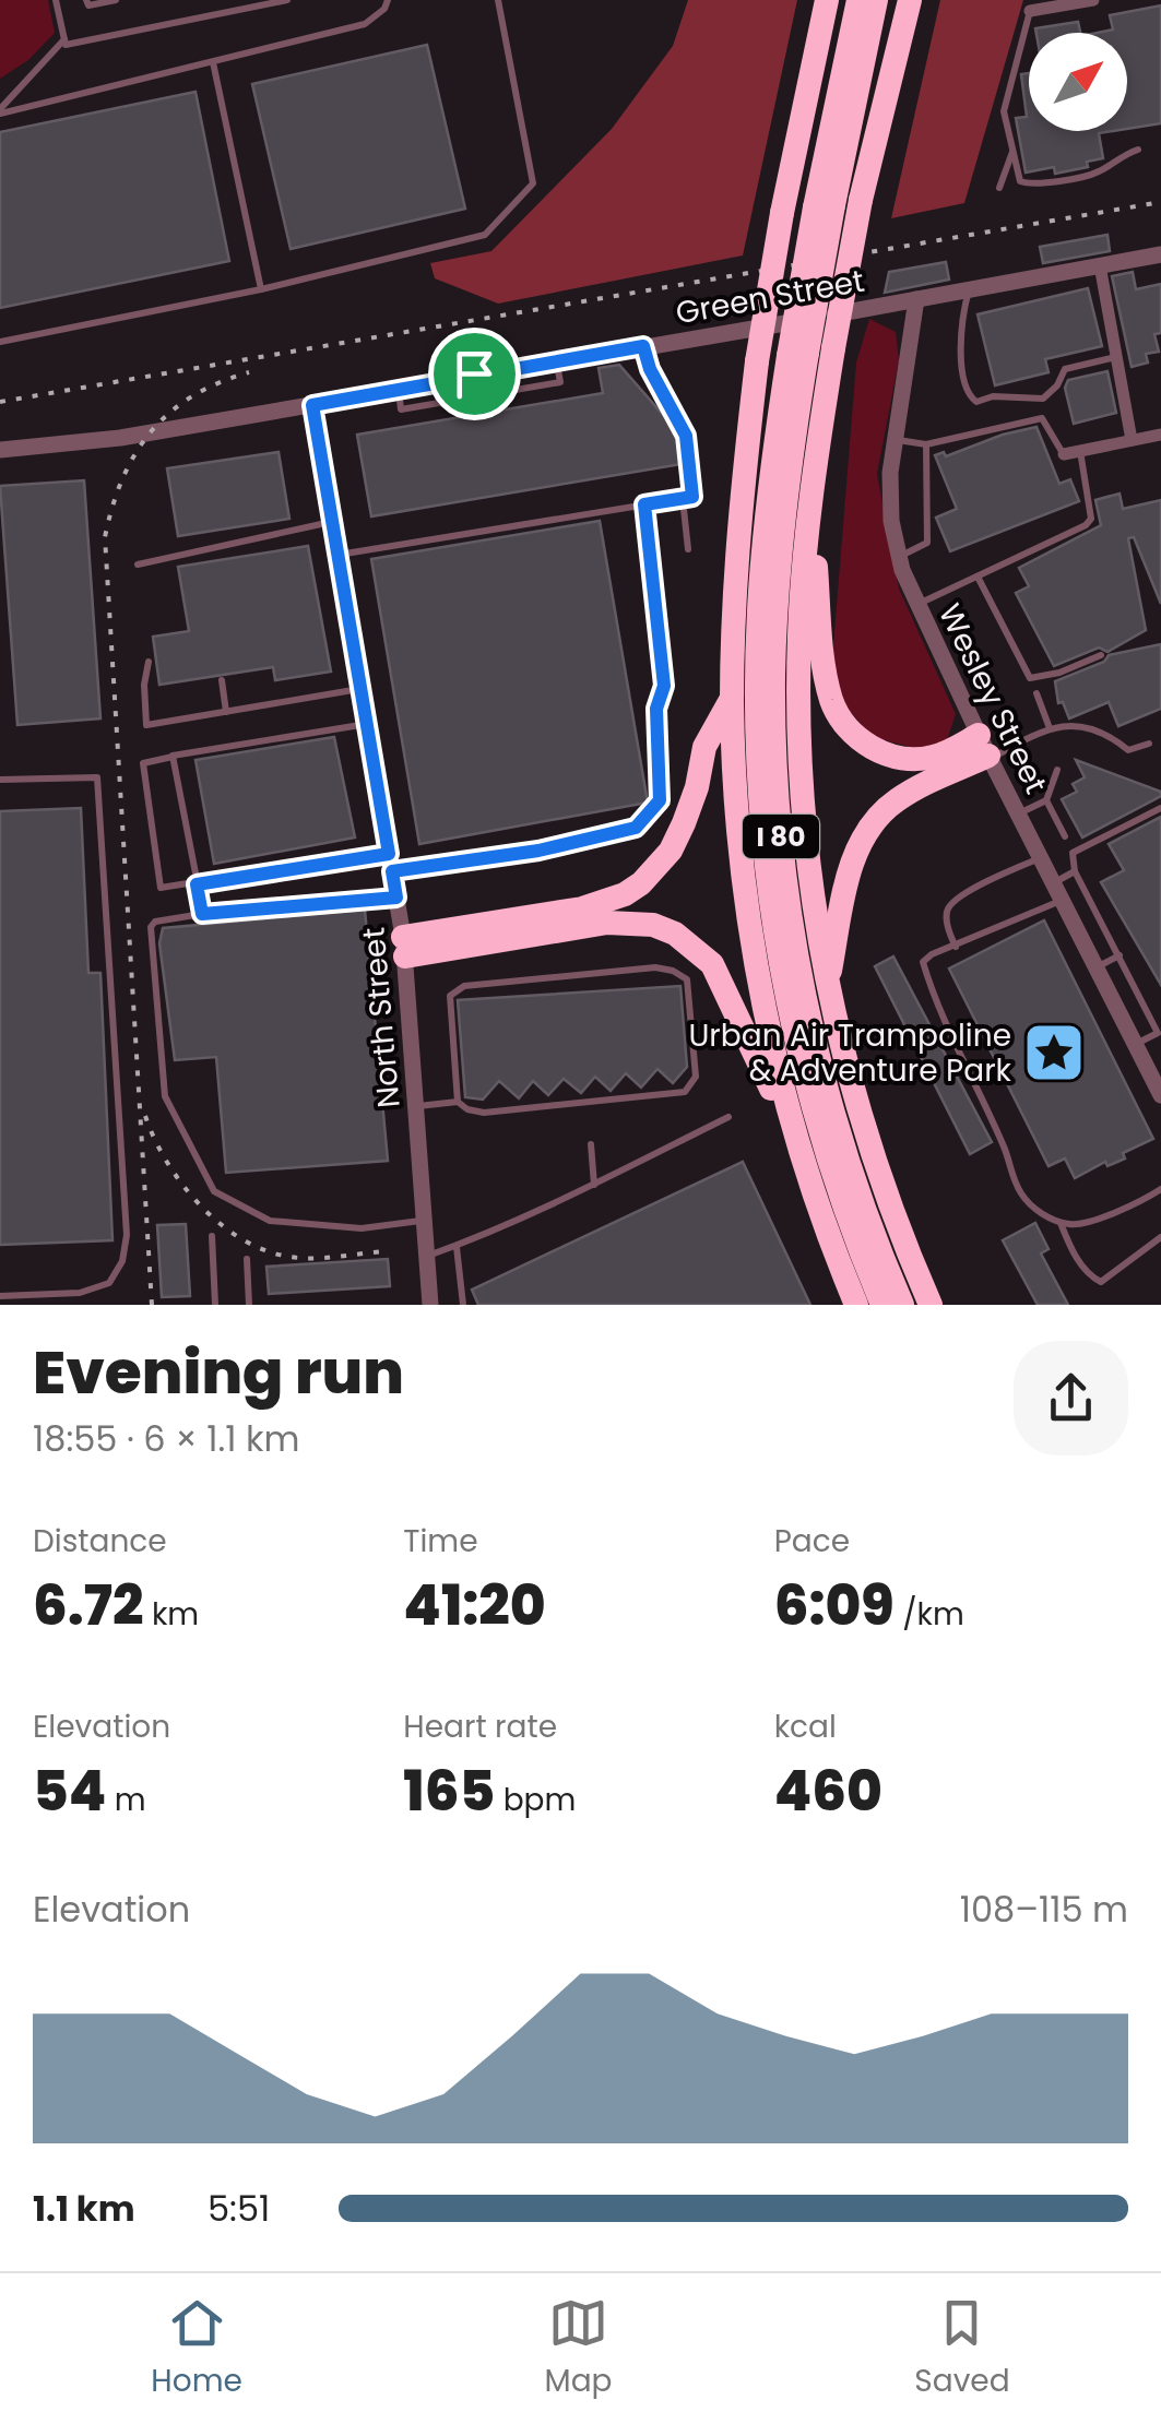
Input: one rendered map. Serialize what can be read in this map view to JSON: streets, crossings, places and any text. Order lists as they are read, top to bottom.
{
  "streets": {
    "highway": ["I 80"],
    "street": ["Green Street", "Wesley Street", "North Street"]
  },
  "crossings": [
    ["Green Street", "Wesley Street"],
    ["Green Street", "North Street"]
  ],
  "places": {
    "place": ["Urban Air Trampoline & Adventure Park"]
  },
  "north": "top right",
  "page": {
    "heading": ["Evening run", "18:55 · 6 × 1.1 km"],
    "stats": [
      ["Distance", "6.72 km"],
      ["Time", "41:20"],
      ["Pace", "6:09 /km"],
      ["Elevation", "54 m"],
      ["Heart rate", "165 bpm"],
      ["kcal", "460"]
    ],
    "chart": ["Elevation", "108–115 m"],
    "list": [
      {
        "name": "1.1 km",
        "note": "5:51"
      }
    ],
    "tabs": ["Home", "Map", "Saved"]
  }
}
